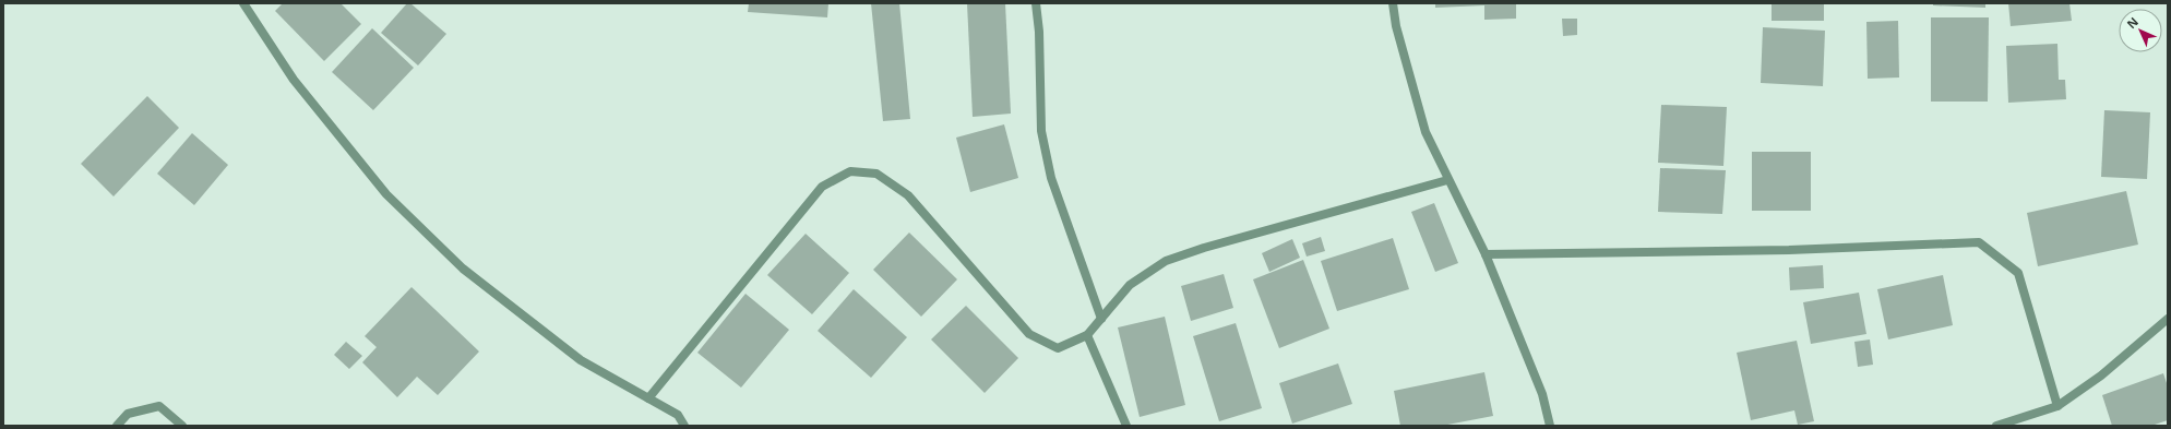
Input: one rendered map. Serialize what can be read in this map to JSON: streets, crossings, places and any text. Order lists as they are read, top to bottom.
{
  "north": "top left"
}
